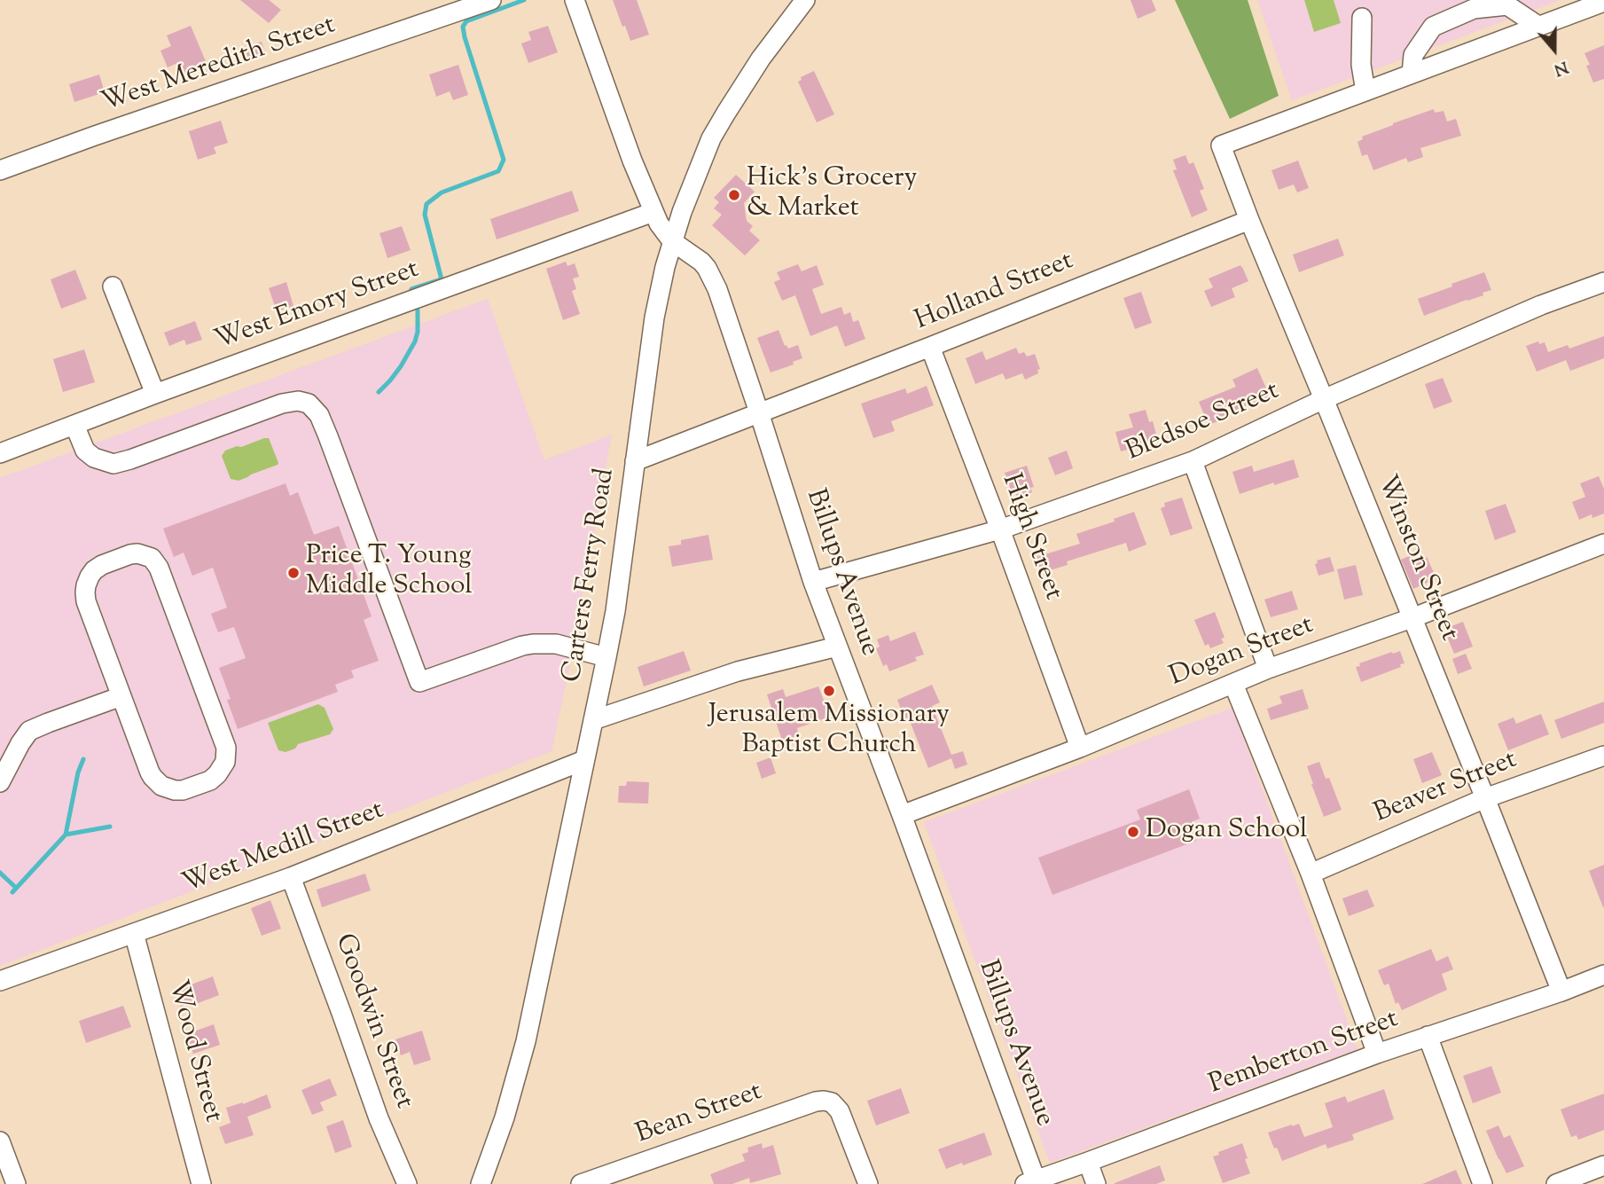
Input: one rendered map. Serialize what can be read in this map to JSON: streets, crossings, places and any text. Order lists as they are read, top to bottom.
{
  "streets": {
    "street": [
      "West Meredith Street",
      "Holland Street",
      "West Emory Street",
      "Bledsoe Street",
      "High Street",
      "Winston Street",
      "Billups Avenue",
      "Carters Ferry Road",
      "Dogan Street",
      "Beaver Street",
      "West Medill Street",
      "Goodwin Street",
      "Wood Street",
      "Pemberton Street",
      "Bean Street"
    ]
  },
  "crossings": [
    ["Holland Street", "High Street"],
    ["Holland Street", "Winston Street"],
    ["Holland Street", "Billups Avenue"],
    ["Holland Street", "Carters Ferry Road"],
    ["West Emory Street", "Billups Avenue"],
    ["Bledsoe Street", "High Street"],
    ["Bledsoe Street", "Winston Street"],
    ["Bledsoe Street", "Billups Avenue"],
    ["High Street", "Dogan Street"],
    ["Winston Street", "Dogan Street"],
    ["Winston Street", "Beaver Street"],
    ["Winston Street", "Pemberton Street"],
    ["Billups Avenue", "Carters Ferry Road"],
    ["Billups Avenue", "Dogan Street"],
    ["Billups Avenue", "Pemberton Street"],
    ["Carters Ferry Road", "West Medill Street"],
    ["West Medill Street", "Goodwin Street"],
    ["West Medill Street", "Wood Street"]
  ],
  "places": [
    "Hick's Grocery & Market",
    "Price T. Young Middle School",
    "Jerusalem Missionary Baptist Church",
    "Dogan School"
  ],
  "north": "bottom"
}
